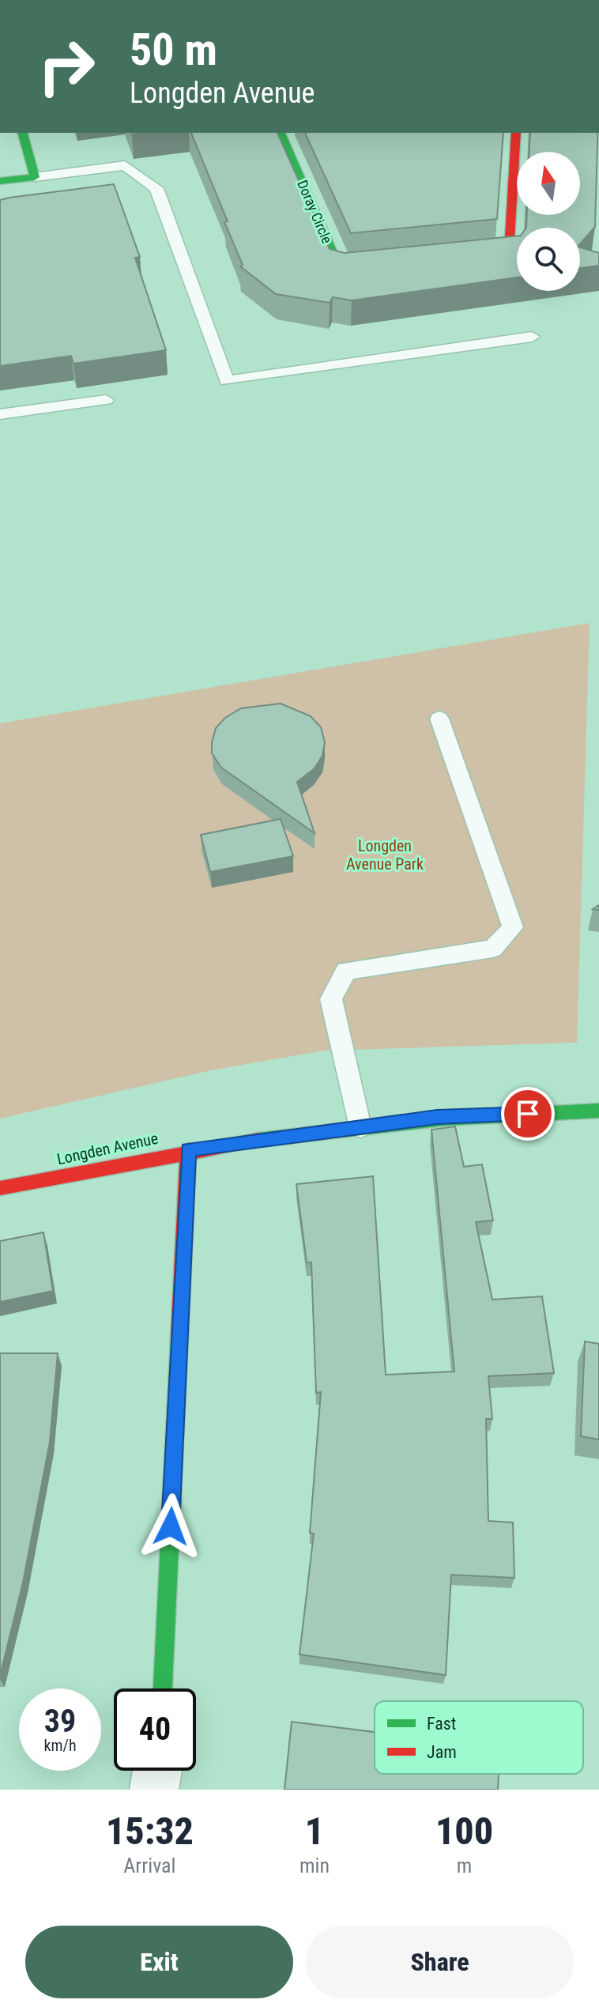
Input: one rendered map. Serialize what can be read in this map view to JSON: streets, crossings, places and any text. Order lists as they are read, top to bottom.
{
  "streets": {
    "street": ["Doray Circle", "Longden Avenue"]
  },
  "parks": ["Longden Avenue Park"],
  "legend": ["Fast", "Jam"],
  "north": "top",
  "page": {
    "turn": ["50 m", "Longden Avenue"],
    "speed": "39 km/h",
    "limit": "40",
    "eta": [
      "15:32",
      "Arrival",
      "1",
      "min",
      "100",
      "m"
    ],
    "buttons": ["Exit", "Share"]
  }
}
